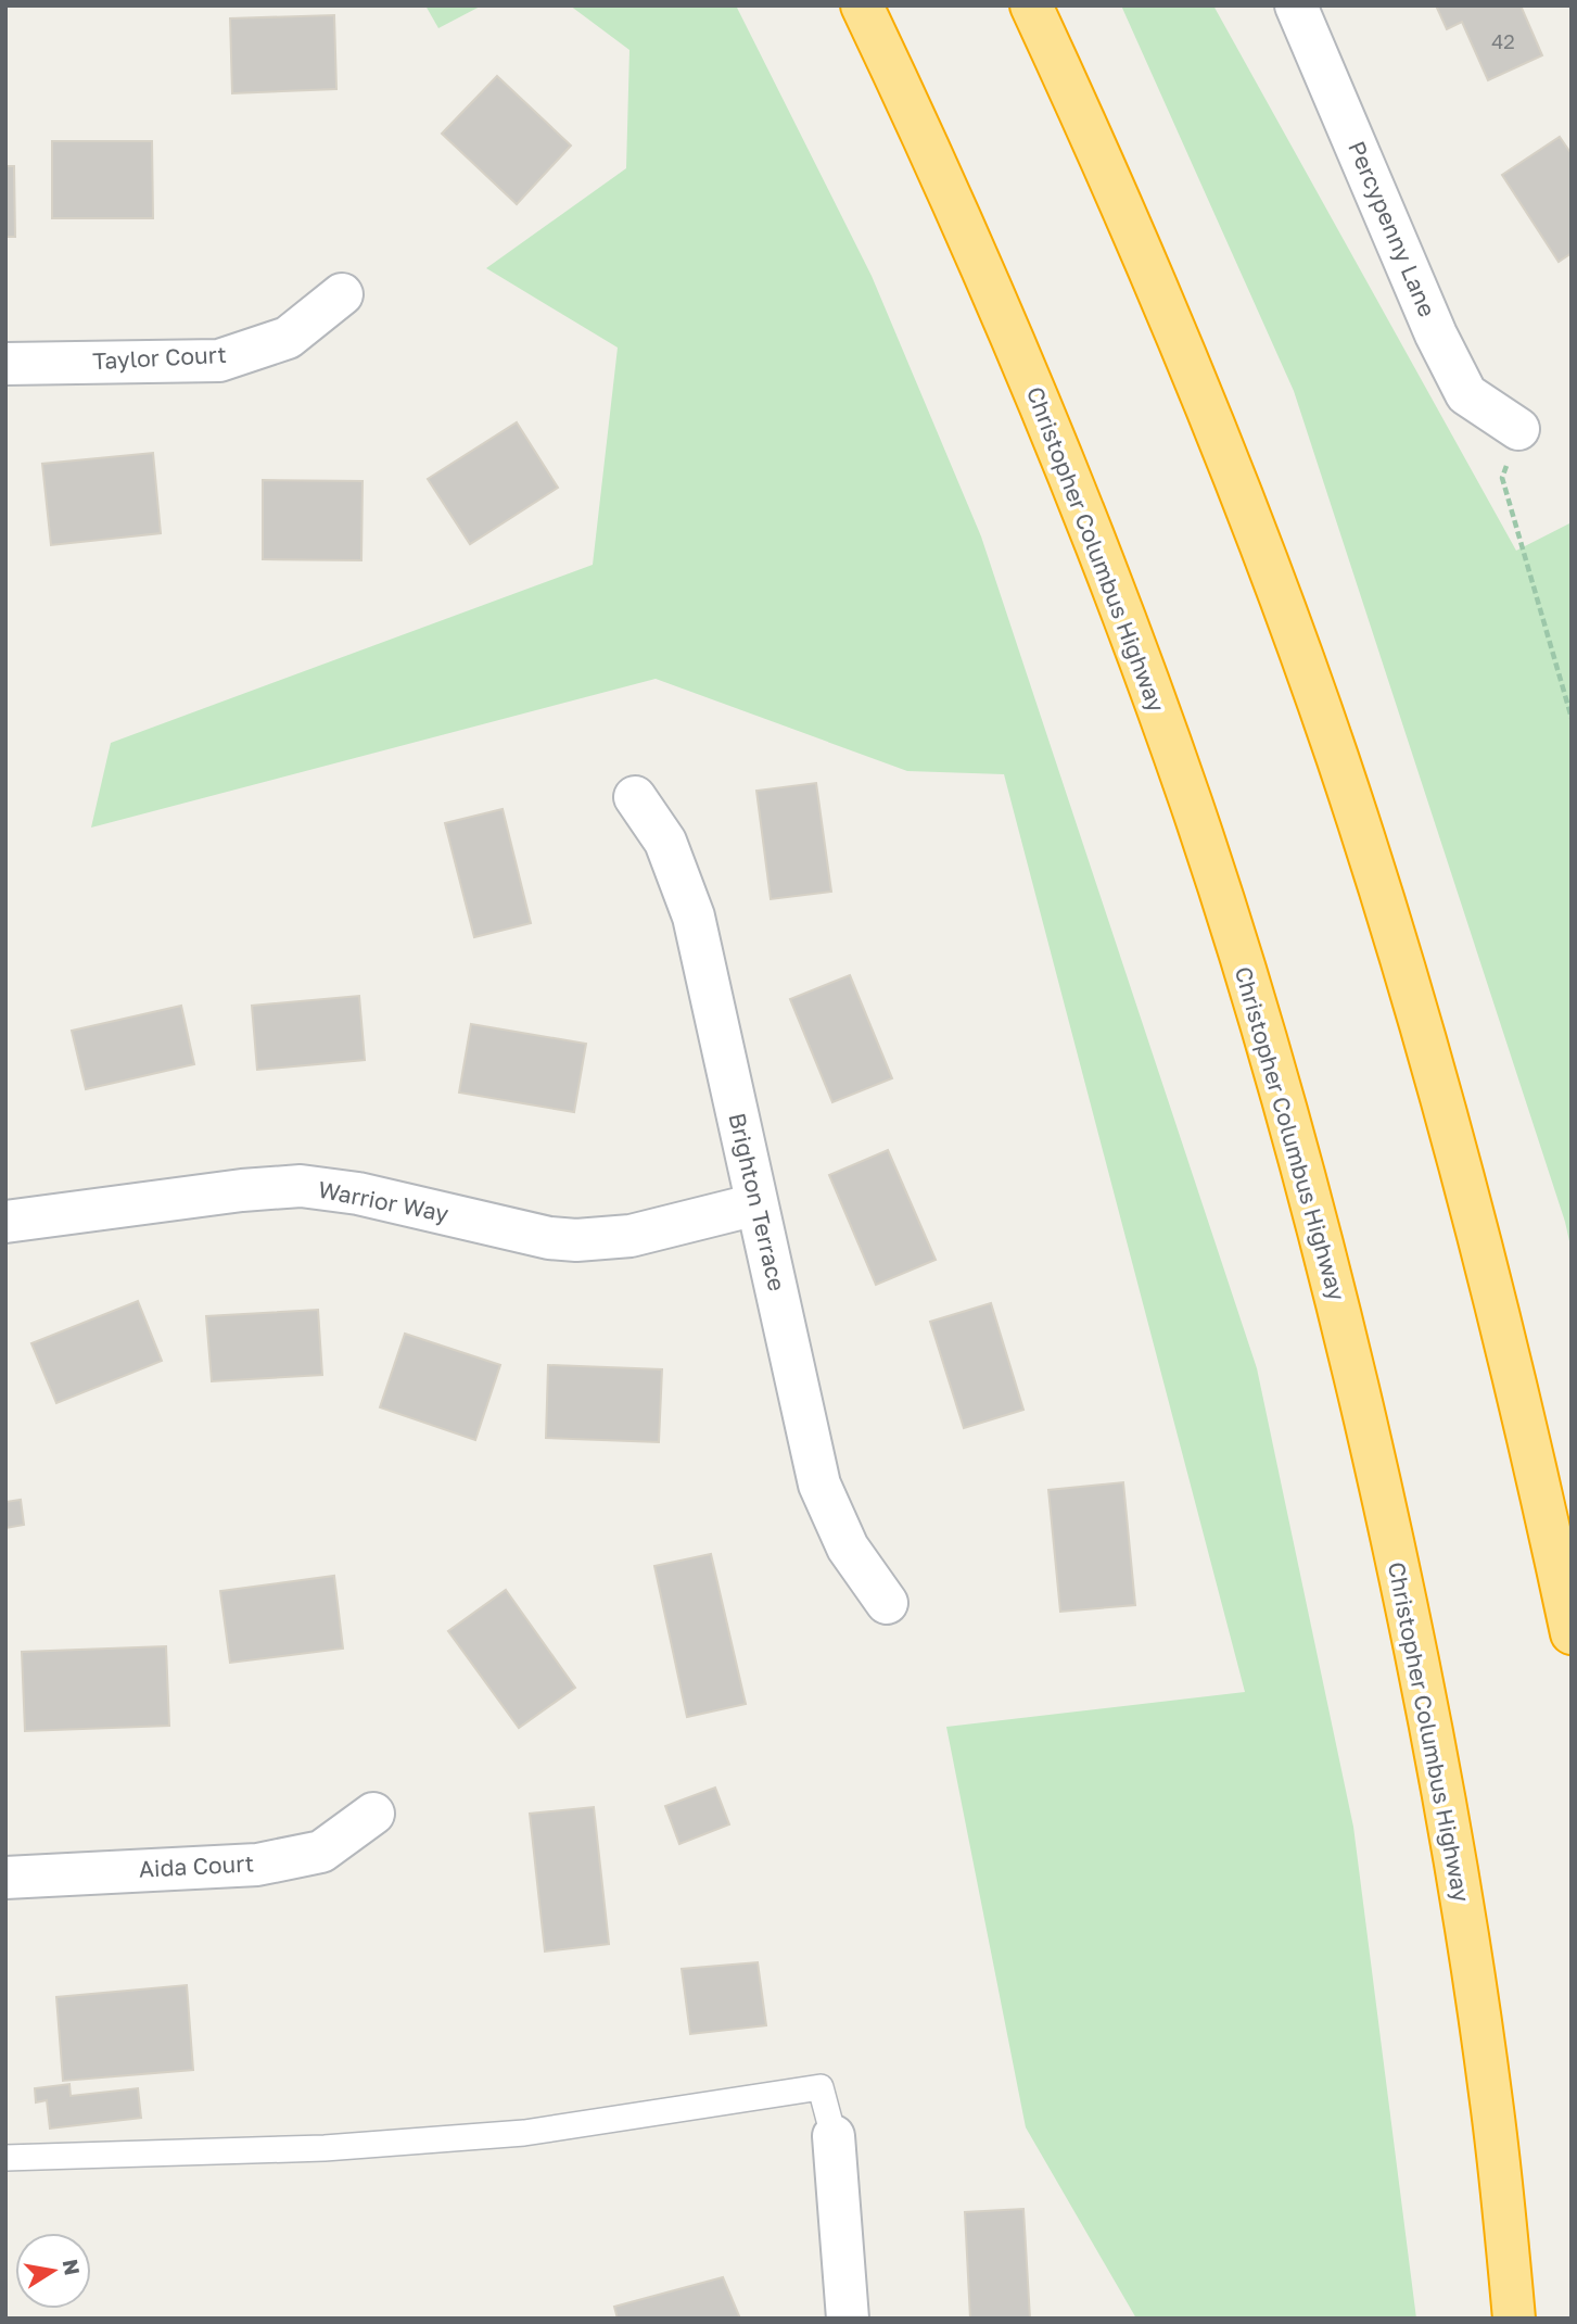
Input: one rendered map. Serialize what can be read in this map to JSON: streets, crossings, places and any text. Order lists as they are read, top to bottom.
{
  "streets": {
    "highway": ["Christopher Columbus Highway"],
    "street": [
      "Percypenny Lane",
      "Taylor Court",
      "Warrior Way",
      "Brighton Terrace",
      "Aida Court"
    ]
  },
  "crossings": [
    ["Warrior Way", "Brighton Terrace"]
  ],
  "house_numbers": ["42"],
  "north": "right"
}
